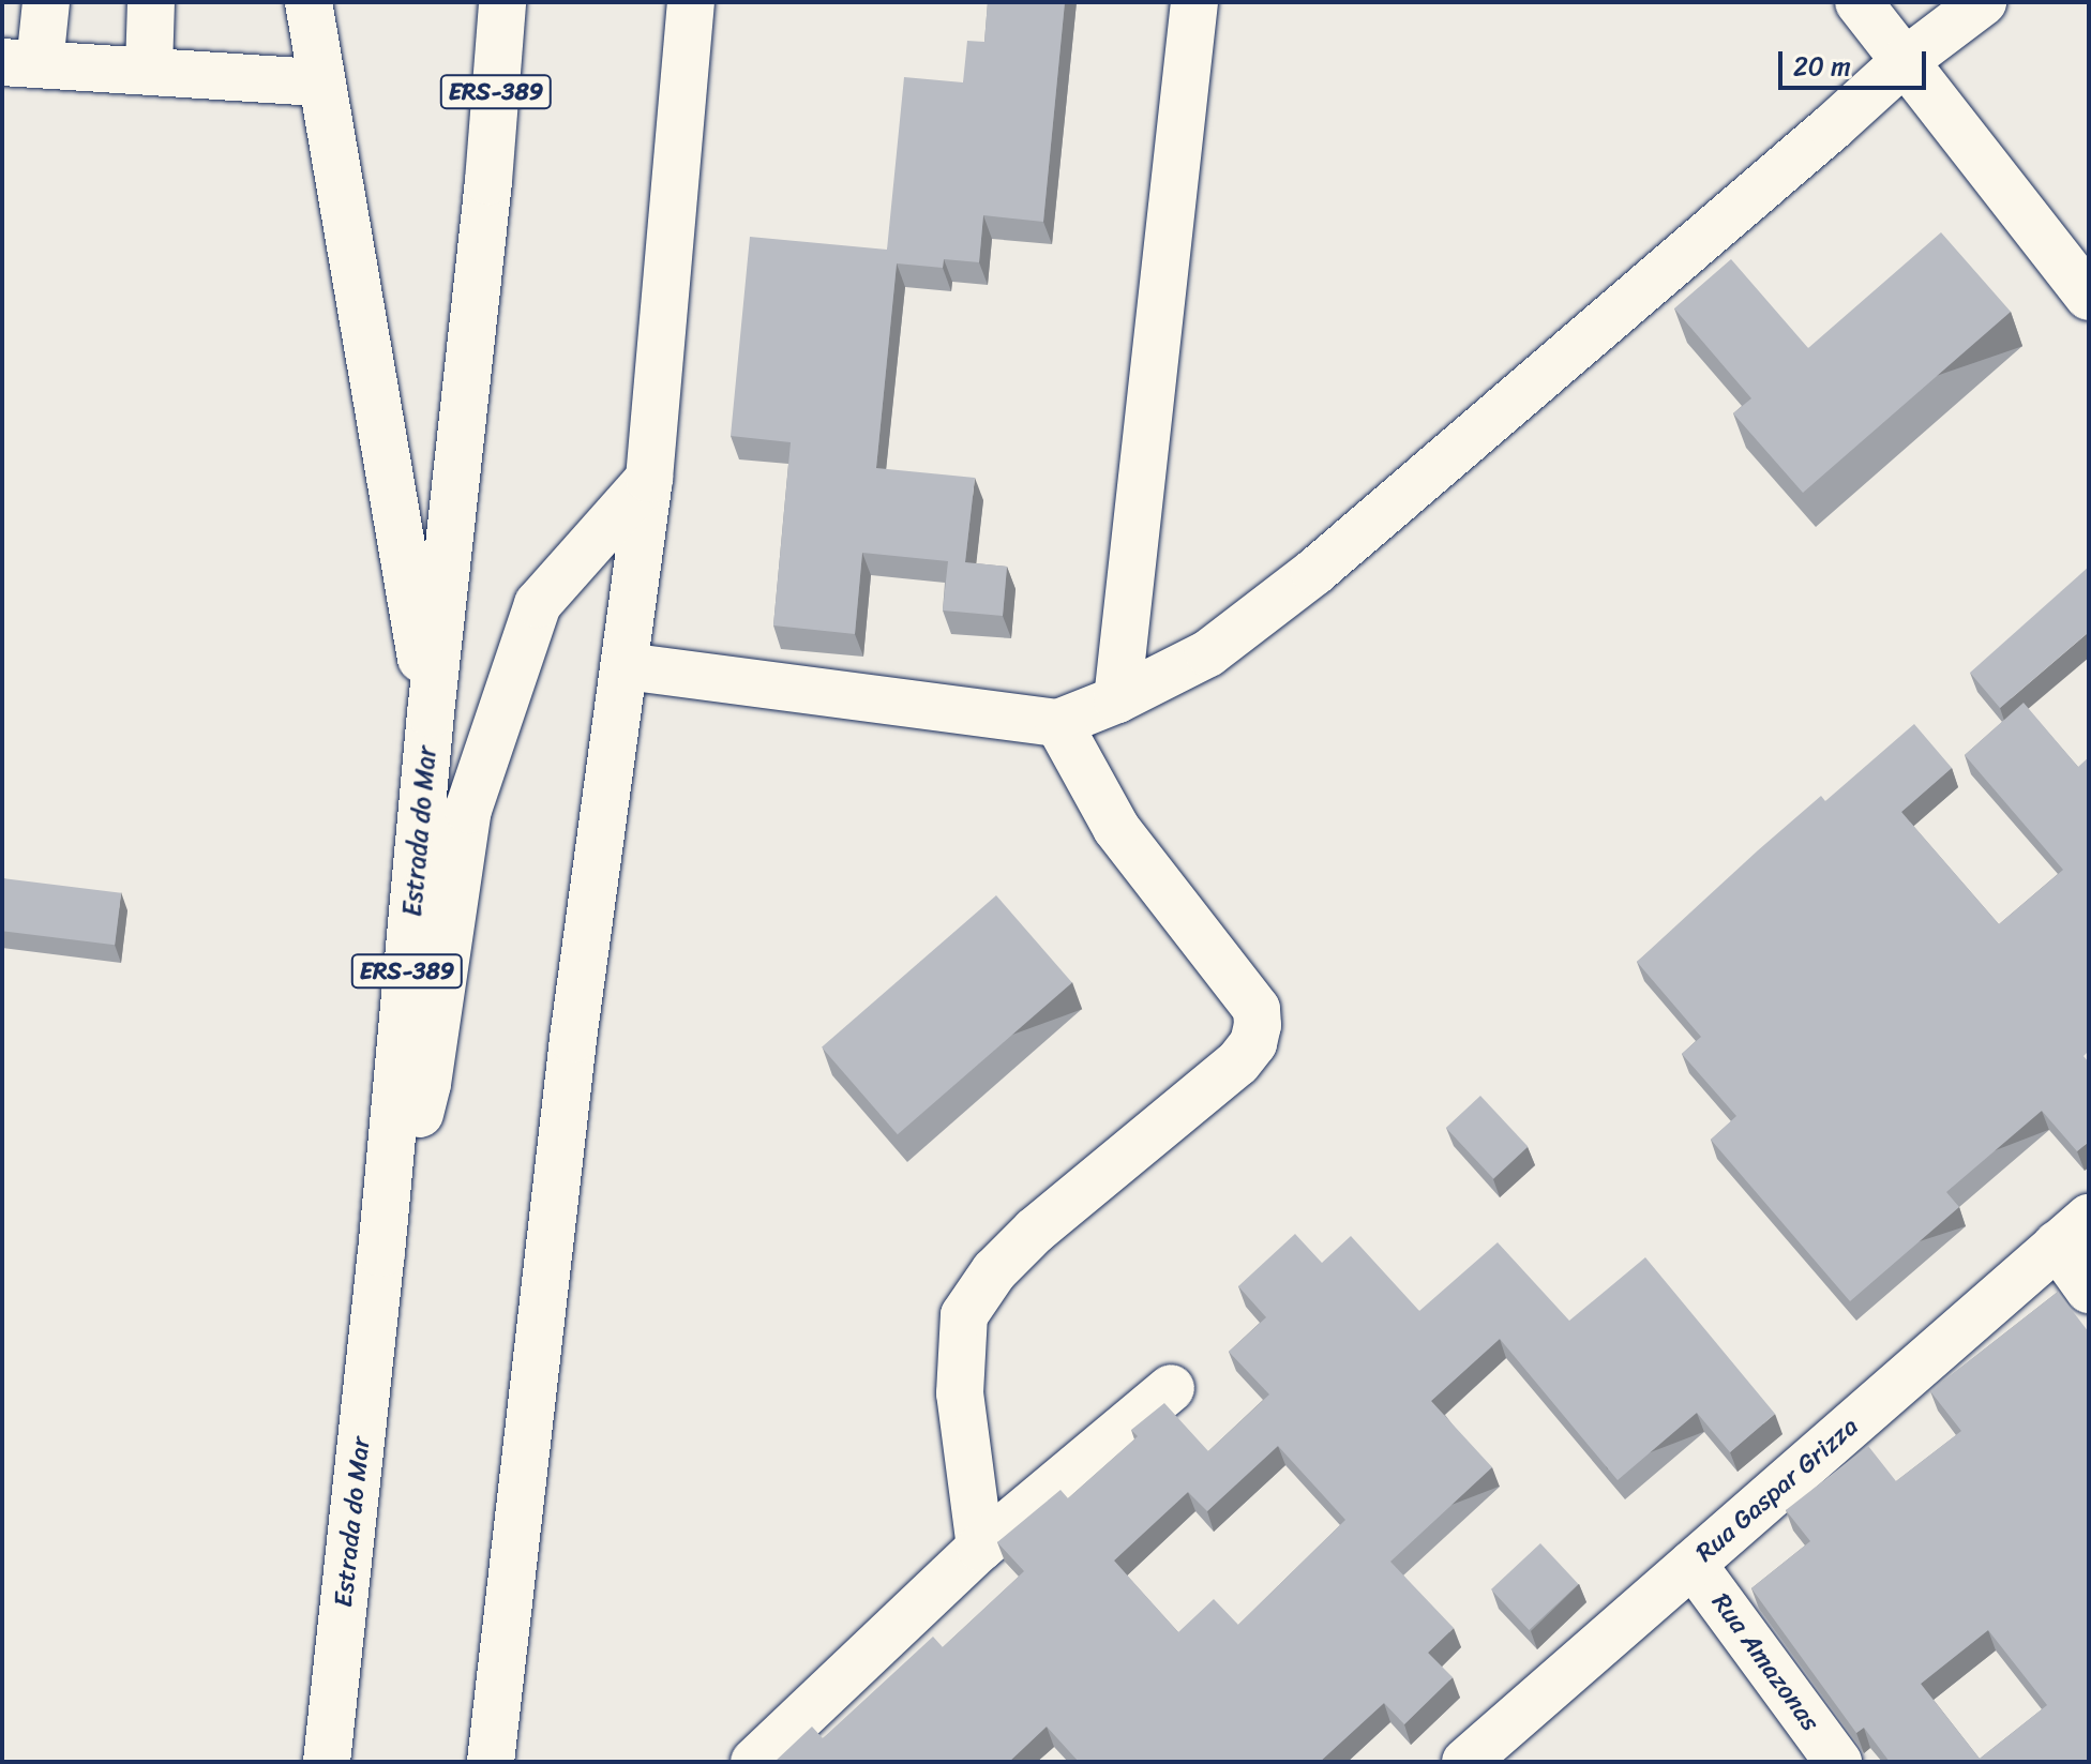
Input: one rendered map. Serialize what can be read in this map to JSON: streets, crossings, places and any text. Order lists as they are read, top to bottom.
{
  "streets": {
    "street": [
      "ERS-389",
      "Estrada do Mar",
      "Rua Gaspar Grizza",
      "Rua Amazonas"
    ]
  },
  "crossings": [
    ["Rua Gaspar Grizza", "Rua Amazonas"]
  ],
  "scale_bar": "20 m"
}
